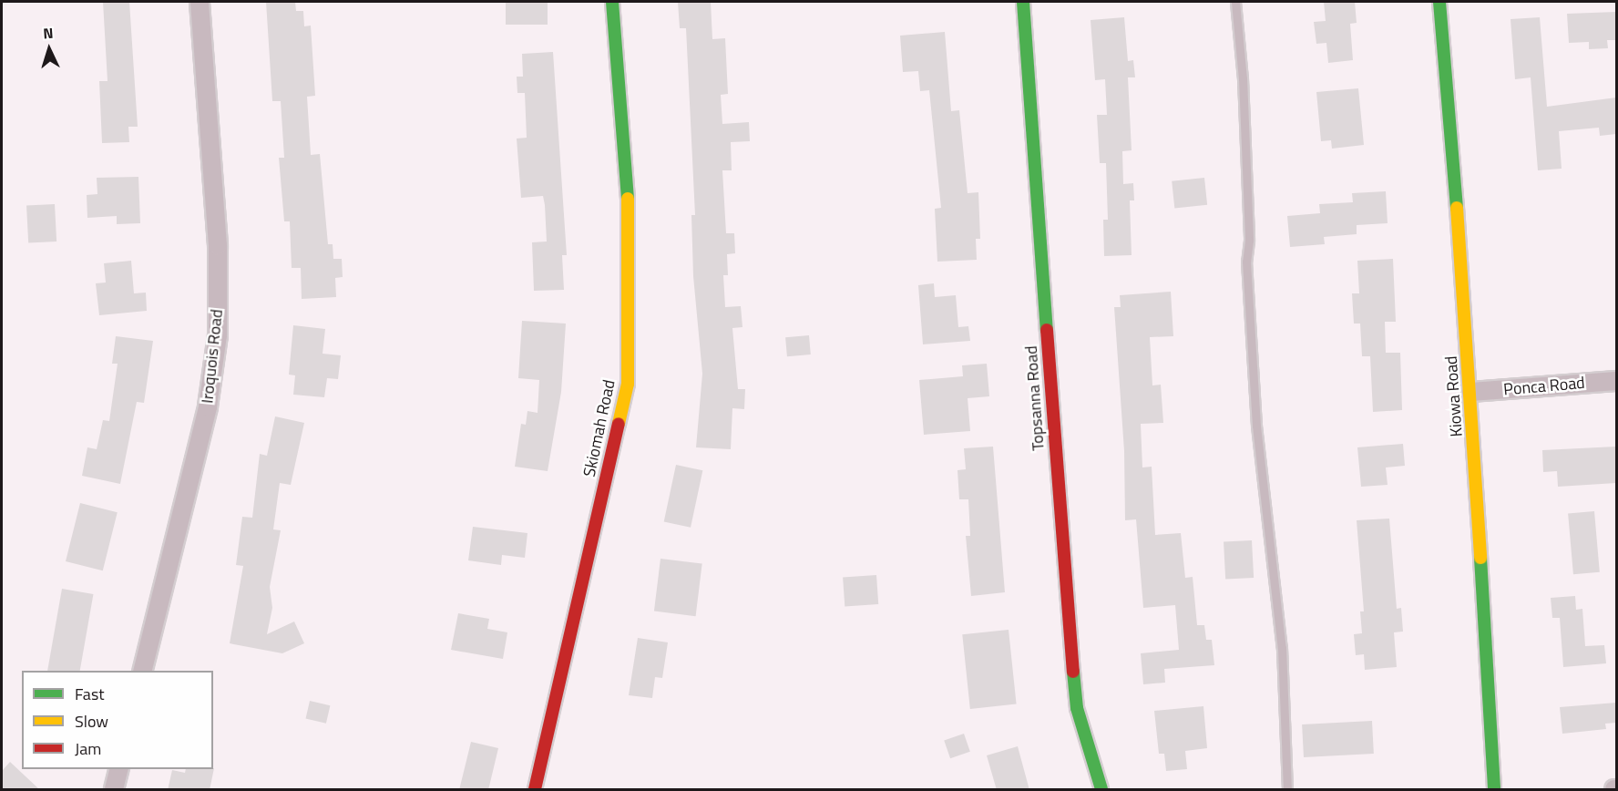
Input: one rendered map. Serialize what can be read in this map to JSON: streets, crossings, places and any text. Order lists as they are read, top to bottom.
{
  "streets": {
    "street": [
      "Iroquois Road",
      "Ponca Road",
      "Kiowa Road",
      "Topsanna Road",
      "Skiomah Road"
    ]
  },
  "crossings": [
    ["Ponca Road", "Kiowa Road"]
  ],
  "legend": ["Fast", "Slow", "Jam"],
  "north": "top"
}
